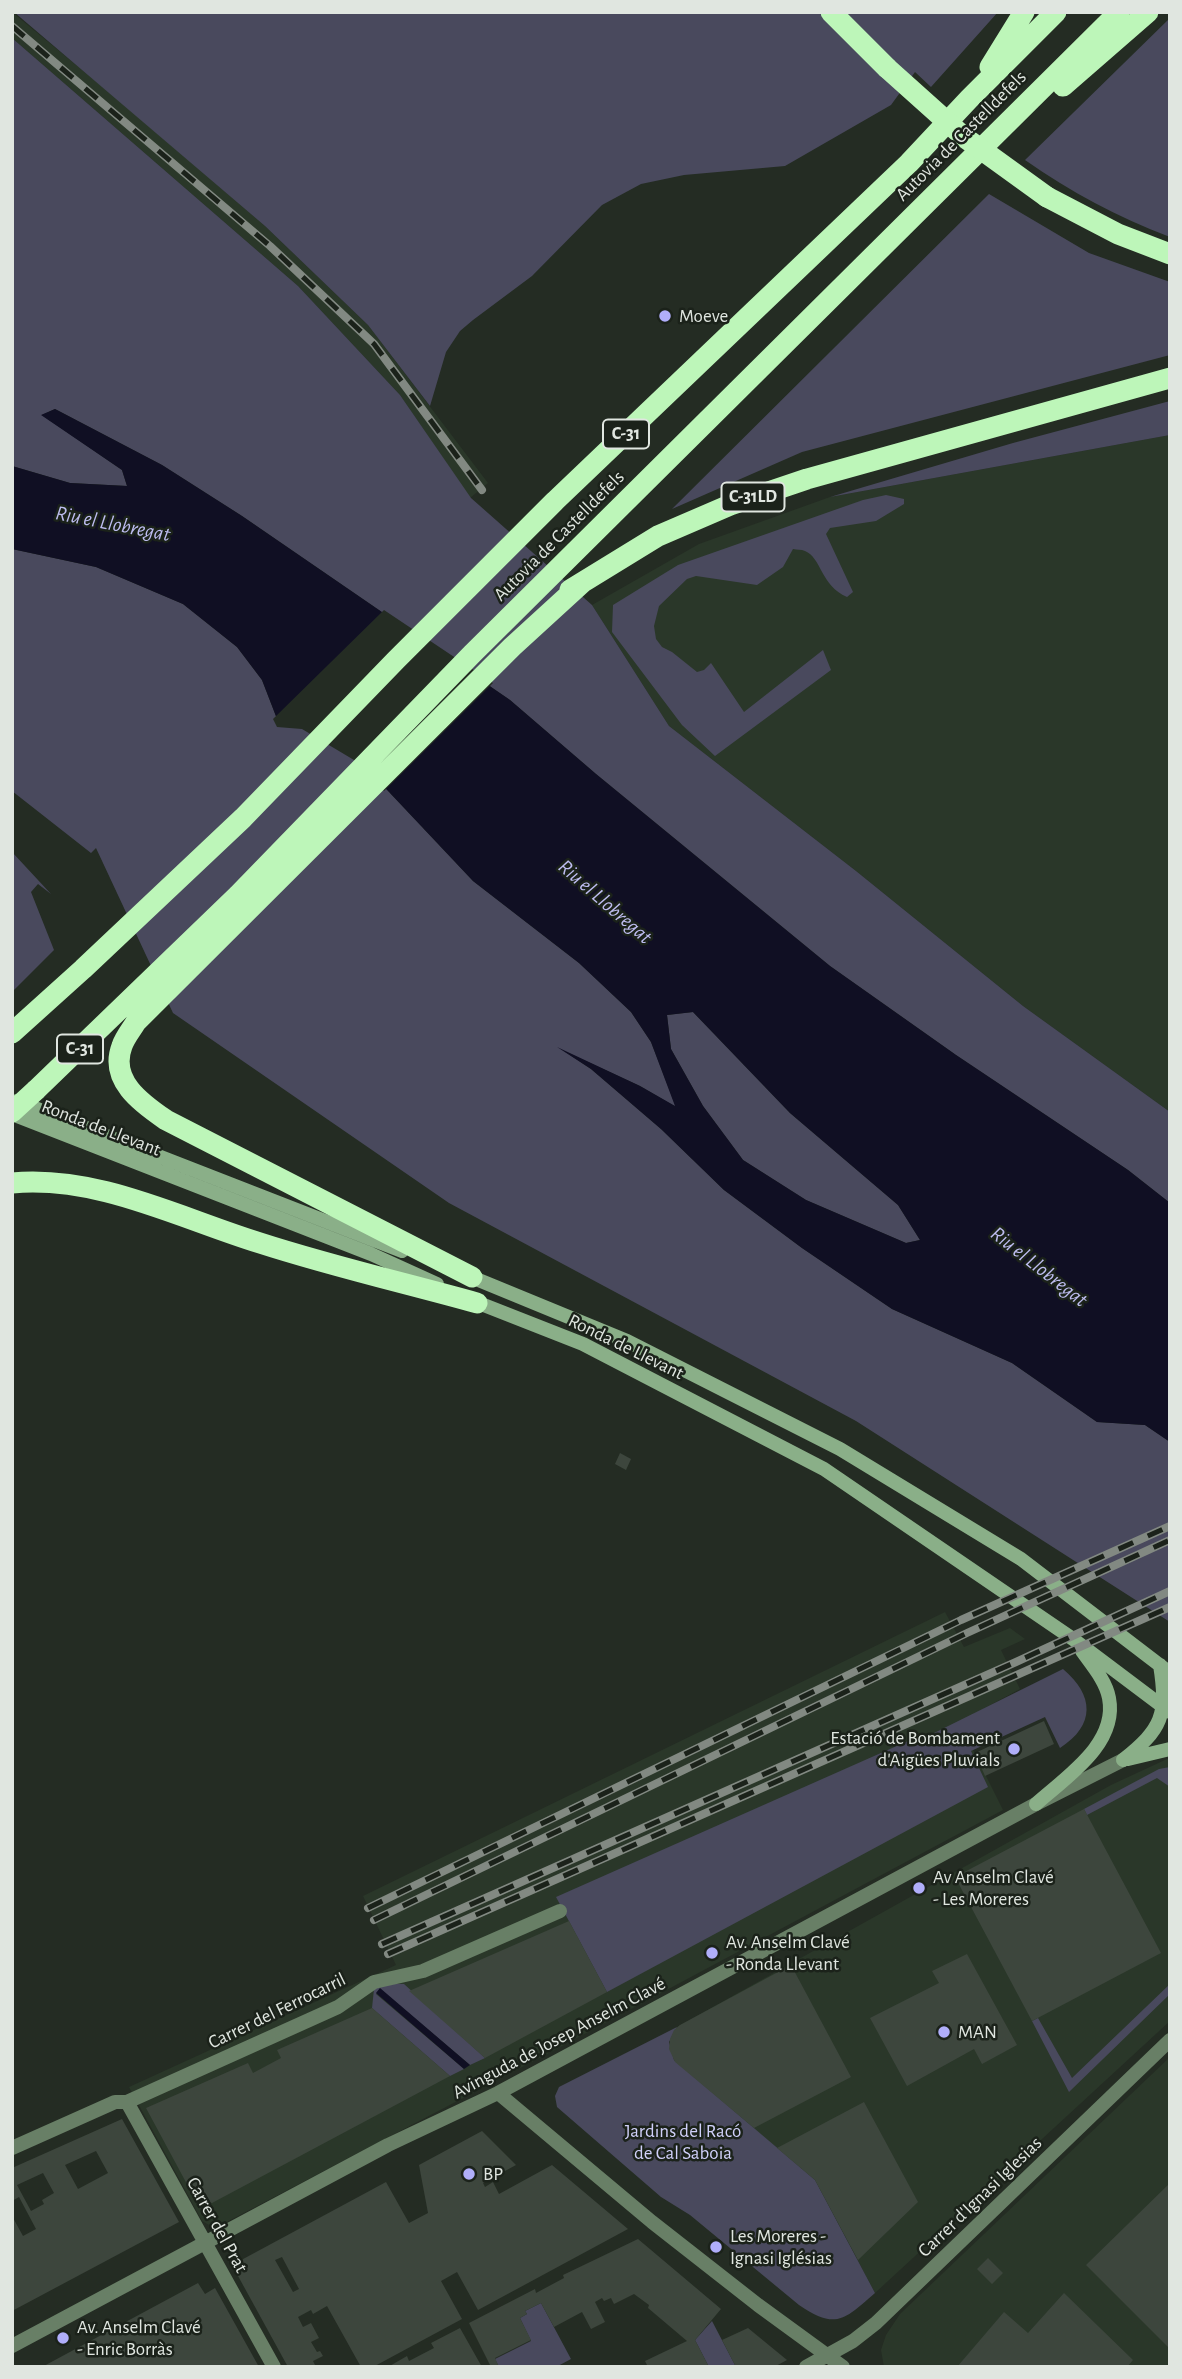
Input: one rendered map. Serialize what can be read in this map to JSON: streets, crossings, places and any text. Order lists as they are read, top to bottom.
{
  "streets": {
    "highway": ["Autovia de Castelldefels", "C-31", "C-31LD"],
    "main road": ["Ronda de Llevant"],
    "street": [
      "Carrer del Ferrocarril",
      "Avinguda de Josep Anselm Clavé",
      "Carrer d'Ignasi Iglesias",
      "Carrer del Prat"
    ]
  },
  "crossings": [
    ["Autovia de Castelldefels", "C-31"],
    ["Autovia de Castelldefels", "C-31LD"],
    ["C-31", "Ronda de Llevant"],
    ["Carrer del Ferrocarril", "Carrer del Prat"],
    ["Avinguda de Josep Anselm Clavé", "Carrer del Prat"]
  ],
  "water": ["Riu el Llobregat"],
  "parks": ["Jardins del Racó de Cal Saboia"],
  "places": [
    "Moeve",
    "Estació de Bombament d'Aigües Pluvials",
    "Av Anselm Clavé - Les Moreres",
    "Av. Anselm Clavé - Ronda Llevant",
    "MAN",
    "BP",
    "Les Moreres - Ignasi Iglésias",
    "Av. Anselm Clavé - Enric Borràs"
  ]
}
